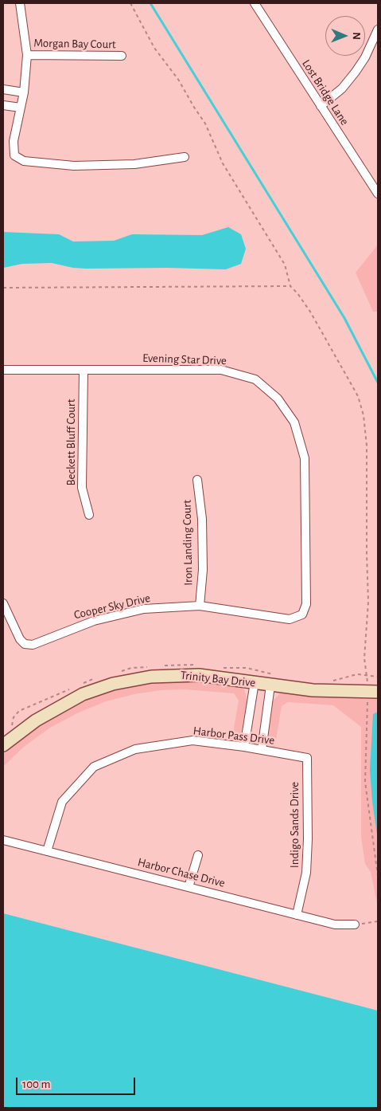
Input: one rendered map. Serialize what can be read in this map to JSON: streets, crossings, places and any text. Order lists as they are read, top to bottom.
{
  "streets": {
    "street": [
      "Morgan Bay Court",
      "Lost Bridge Lane",
      "Evening Star Drive",
      "Beckett Bluff Court",
      "Iron Landing Court",
      "Cooper Sky Drive",
      "Trinity Bay Drive",
      "Harbor Pass Drive",
      "Indigo Sands Drive",
      "Harbor Chase Drive"
    ]
  },
  "crossings": [
    ["Evening Star Drive", "Beckett Bluff Court"],
    ["Evening Star Drive", "Cooper Sky Drive"],
    ["Iron Landing Court", "Cooper Sky Drive"],
    ["Harbor Pass Drive", "Indigo Sands Drive"],
    ["Harbor Pass Drive", "Harbor Chase Drive"],
    ["Indigo Sands Drive", "Harbor Chase Drive"]
  ],
  "scale_bar": "100 m",
  "north": "right"
}
